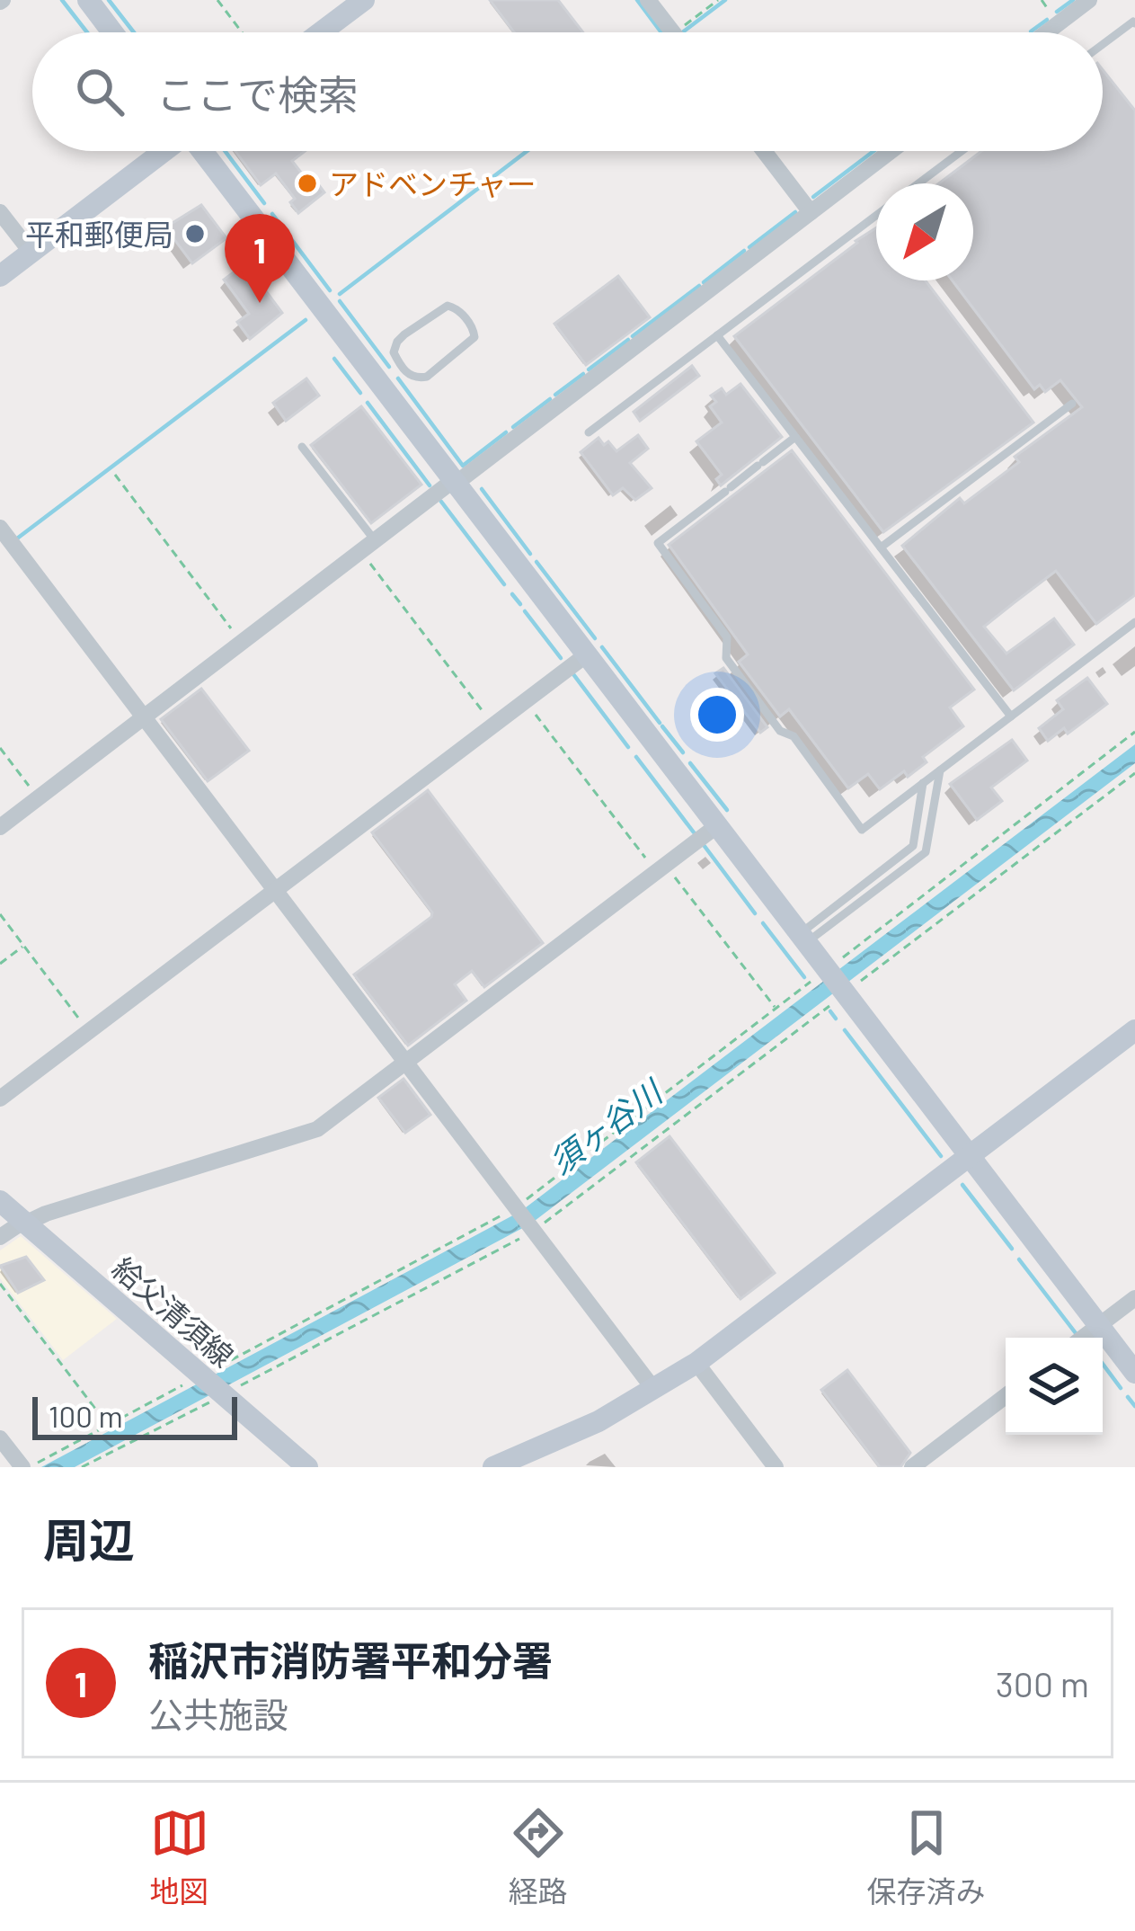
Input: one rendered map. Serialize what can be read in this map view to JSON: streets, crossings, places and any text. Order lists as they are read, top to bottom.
{
  "streets": {
    "street": ["給父清須線"]
  },
  "water": ["須ヶ谷川"],
  "places": ["アドベンチャー", "平和郵便局"],
  "scale_bar": "100 m",
  "north": "bottom left",
  "page": {
    "search": "ここで検索",
    "pins": "1",
    "scale": "100 m",
    "heading": "周辺",
    "list": [
      {
        "mark": "1",
        "name": "稲沢市消防署平和分署",
        "note": "公共施設",
        "value": "300 m"
      }
    ],
    "nav": ["地図", "経路", "保存済み"]
  }
}
